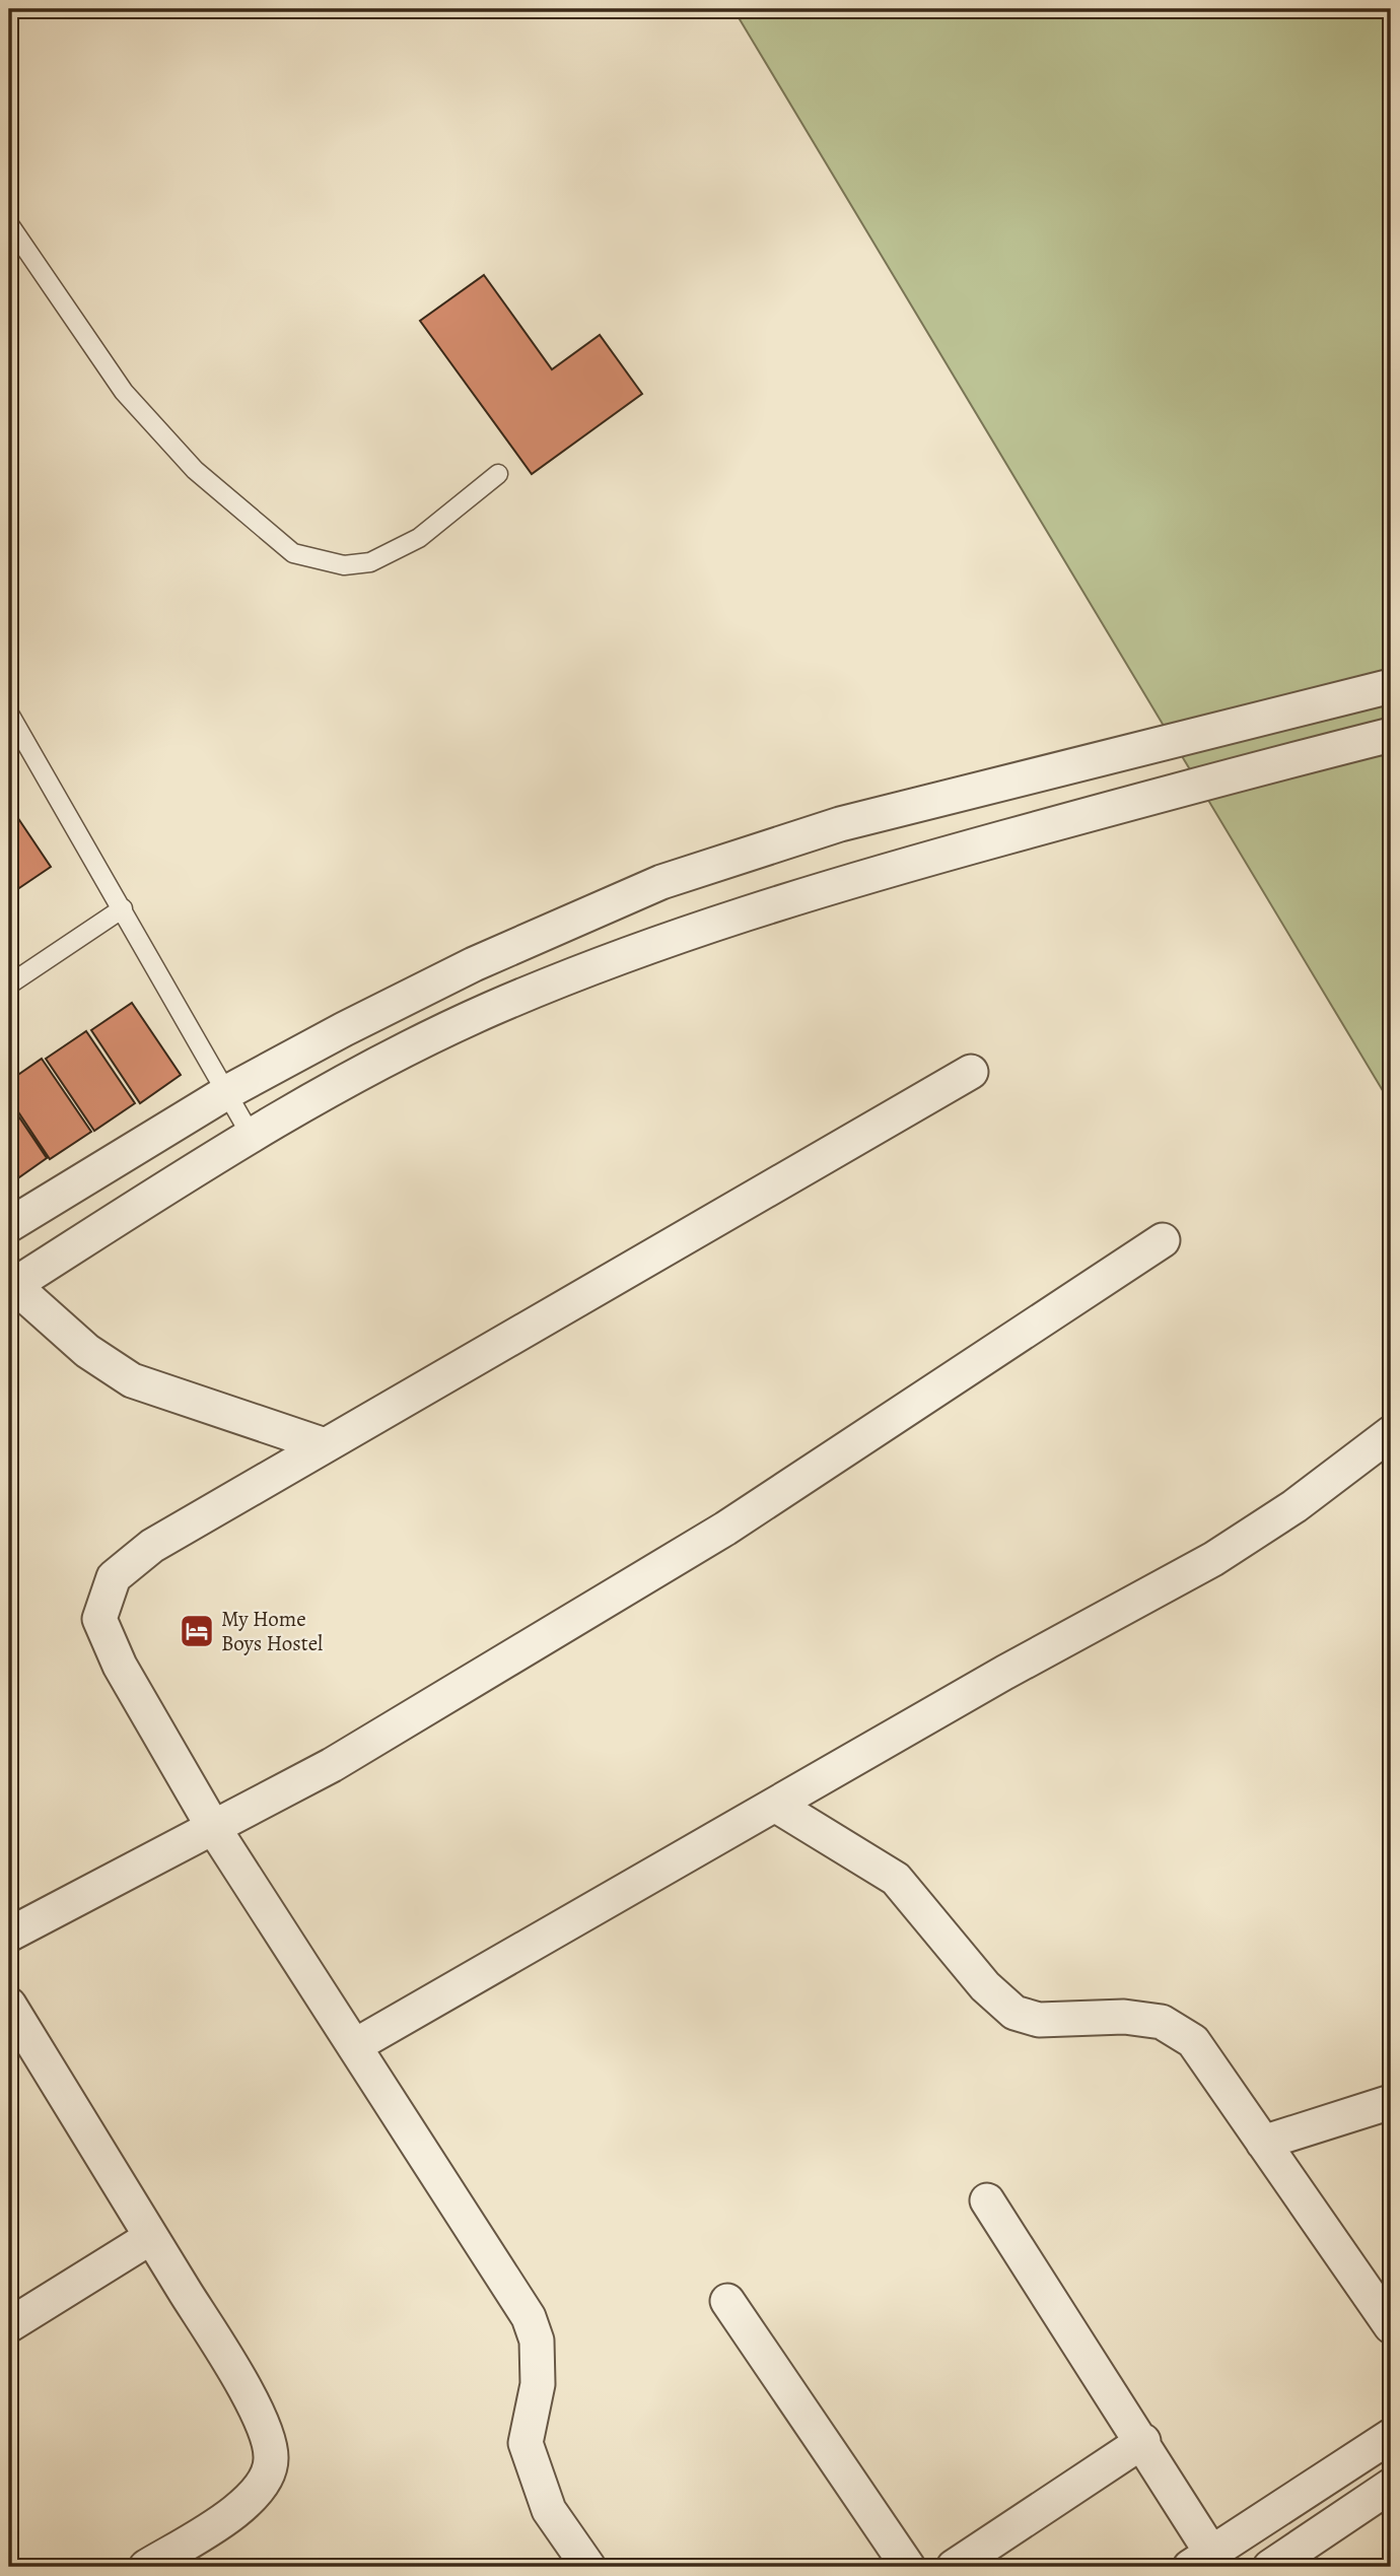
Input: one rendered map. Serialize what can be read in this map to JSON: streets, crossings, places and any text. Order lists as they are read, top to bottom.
{
  "places": {
    "hotel": ["My Home Boys Hostel"]
  }
}
